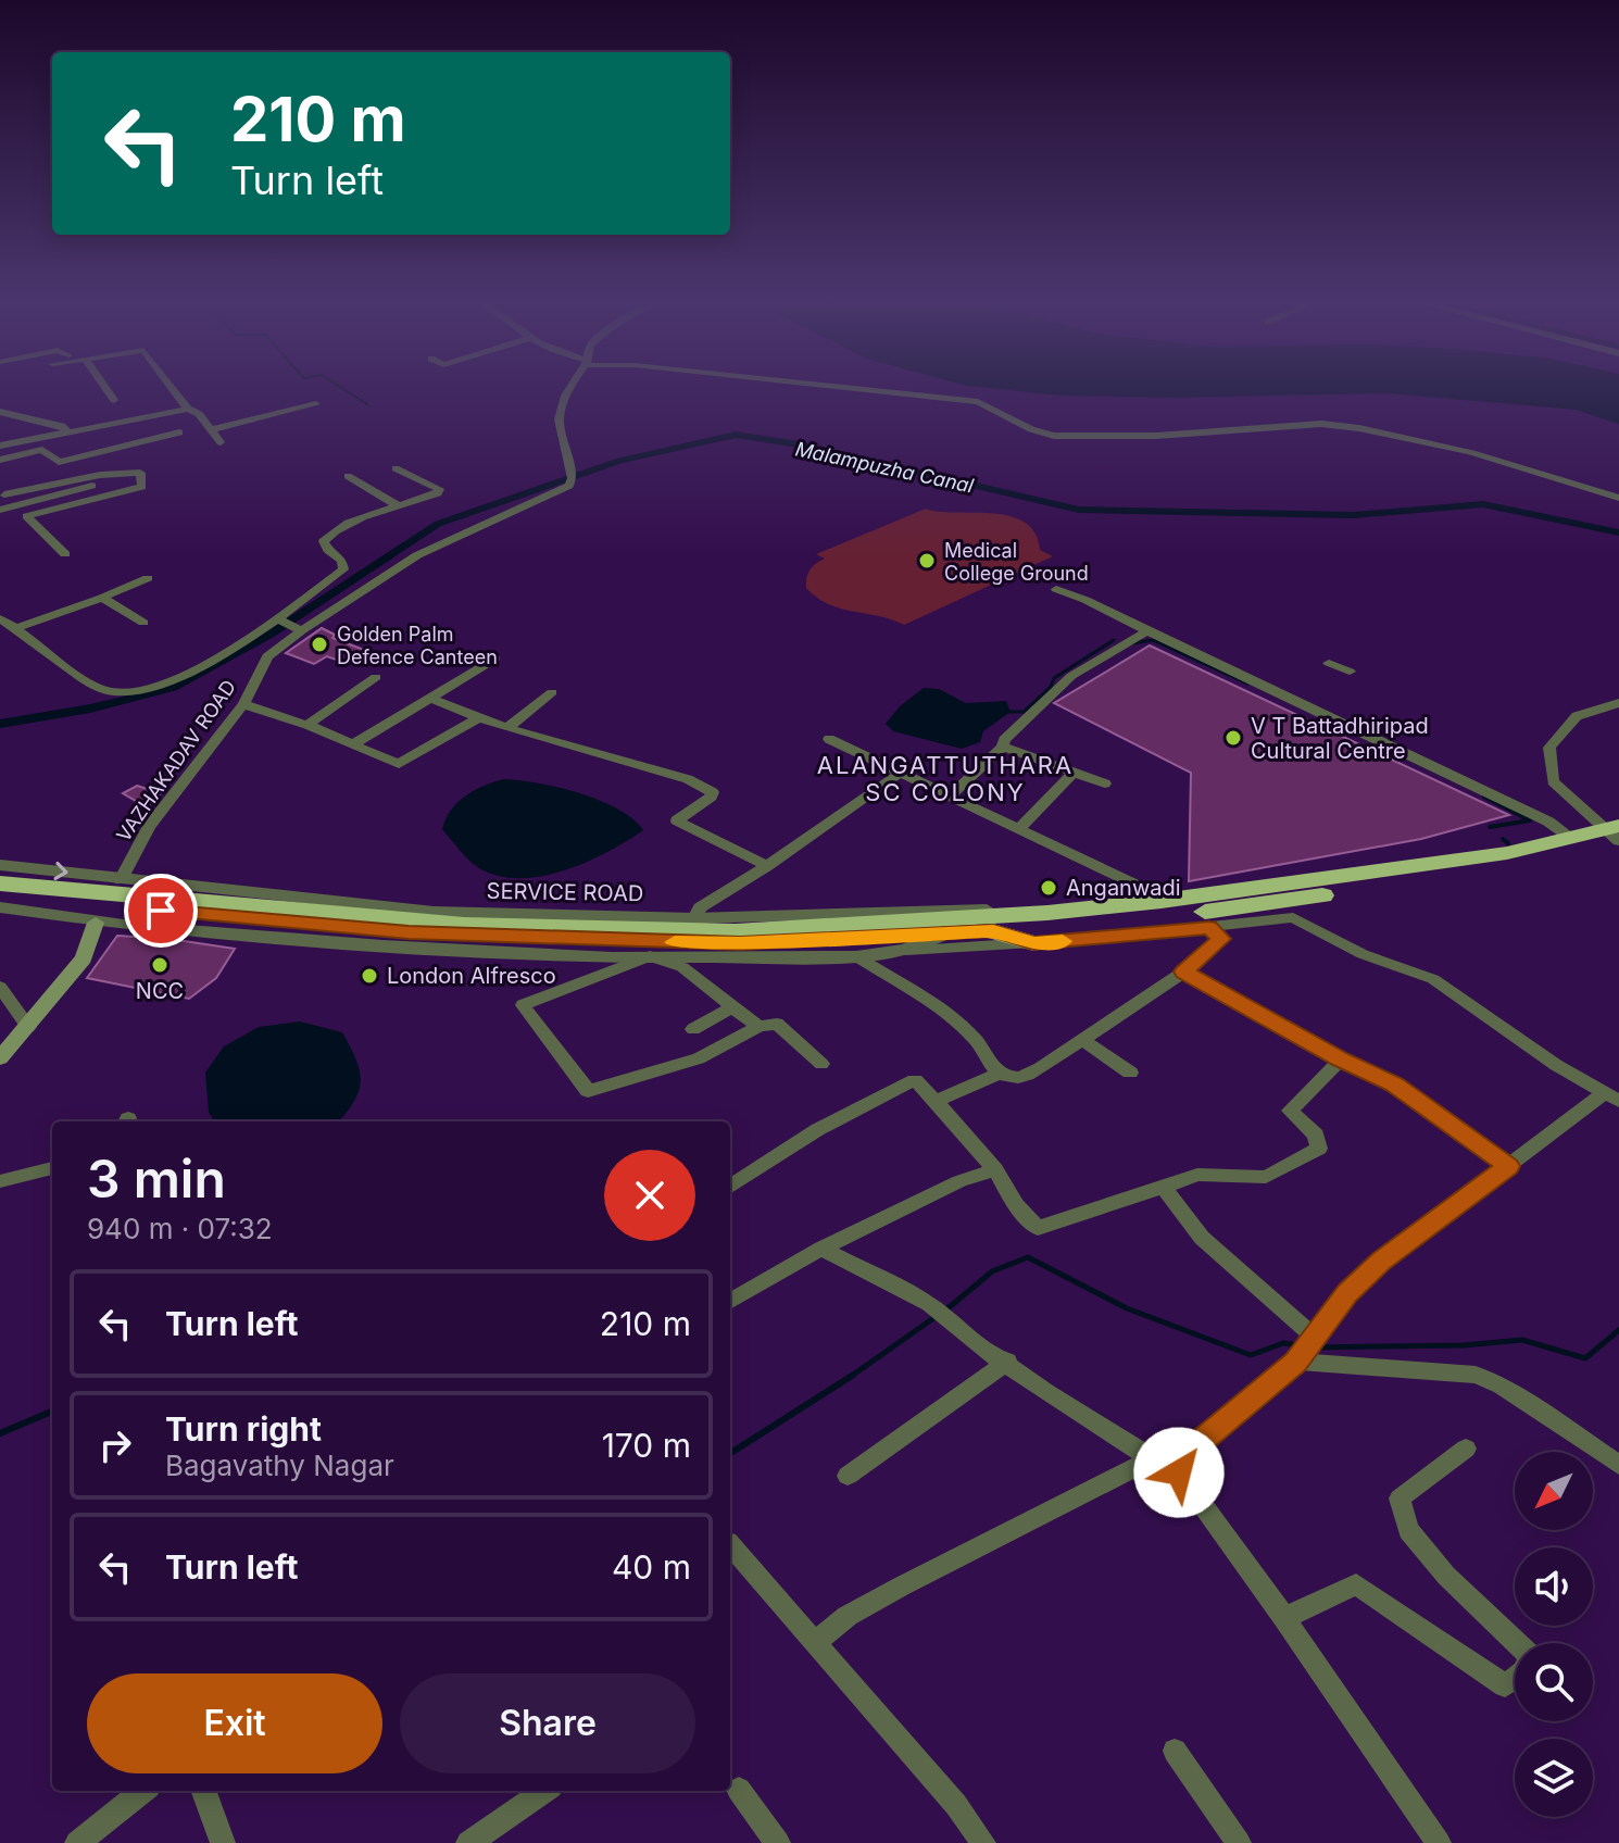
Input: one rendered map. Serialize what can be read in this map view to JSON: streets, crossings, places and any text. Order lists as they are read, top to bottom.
{
  "streets": {
    "street": ["VAZHAKADAV ROAD", "SERVICE ROAD"]
  },
  "crossings": [
    ["VAZHAKADAV ROAD", "SERVICE ROAD"]
  ],
  "districts": ["ALANGATTUTHARA SC COLONY"],
  "water": ["Malampuzha Canal"],
  "places": [
    "Medical College Ground",
    "Golden Palm Defence Canteen",
    "V T Battadhiripad Cultural Centre",
    "Anganwadi",
    "NCC",
    "London Alfresco"
  ],
  "north": "bottom left",
  "page": {
    "turn": ["210 m", "Turn left"],
    "heading": ["3 min", "940 m · 07:32"],
    "list": [
      {
        "name": "Turn left",
        "value": "210 m"
      },
      {
        "name": "Turn right",
        "note": "Bagavathy Nagar",
        "value": "170 m"
      },
      {
        "name": "Turn left",
        "value": "40 m"
      }
    ],
    "buttons": ["Exit", "Share"]
  }
}
